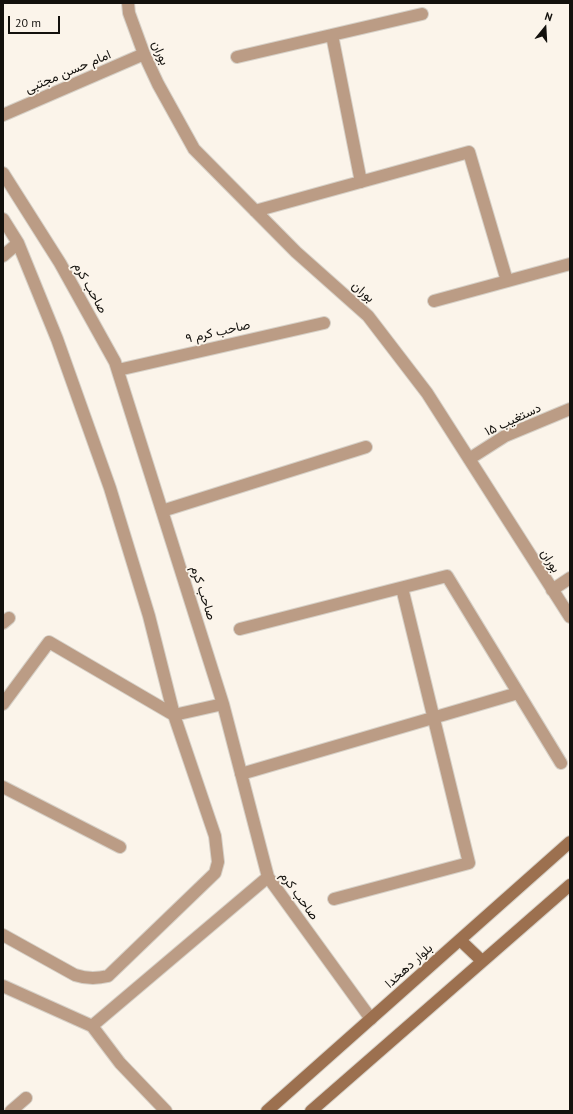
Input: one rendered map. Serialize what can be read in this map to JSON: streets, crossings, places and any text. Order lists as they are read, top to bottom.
{
  "streets": {
    "street": [
      "بوران",
      "امام حسن مجتبی",
      "صاحب کرم",
      "صاحب کرم ۹",
      "دستغیب ۱۵",
      "بلوار دهخدا"
    ]
  },
  "crossings": [
    ["بوران", "امام حسن مجتبی"],
    ["بوران", "دستغیب ۱۵"],
    ["صاحب کرم", "صاحب کرم ۹"],
    ["صاحب کرم", "بلوار دهخدا"]
  ],
  "scale_bar": "20 m",
  "north": "top"
}
